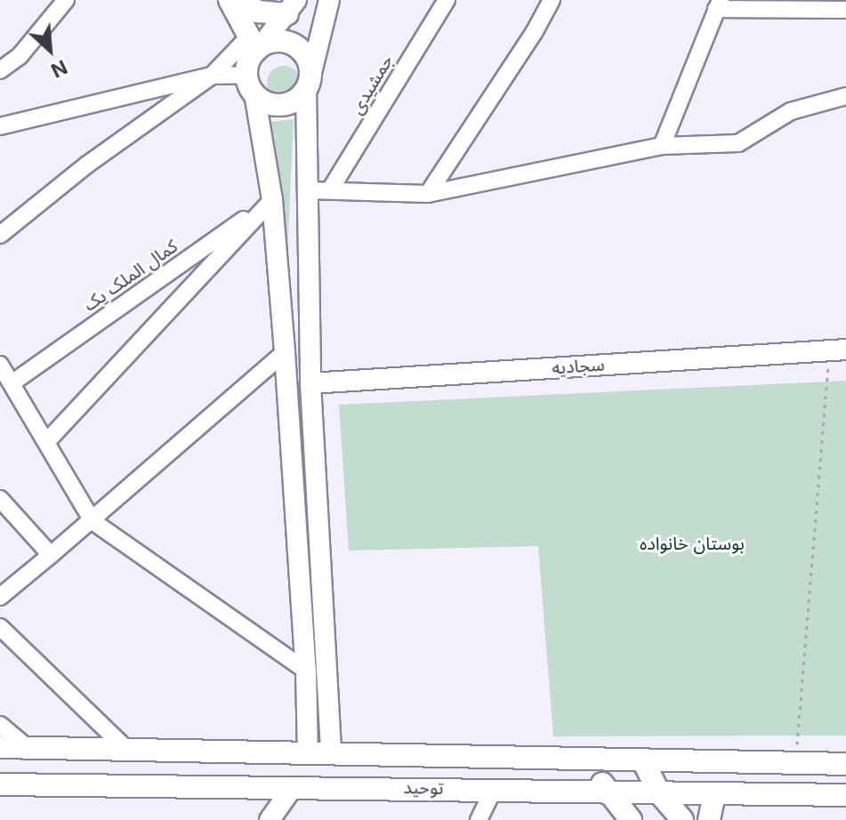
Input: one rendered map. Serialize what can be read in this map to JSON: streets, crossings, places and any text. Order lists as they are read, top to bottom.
{
  "streets": {
    "main road": ["توحید"],
    "street": ["جمشیدی", "کمال الملک یک", "سجادیه"]
  },
  "parks": ["بوستان خانواده"],
  "north": "bottom right"
}
